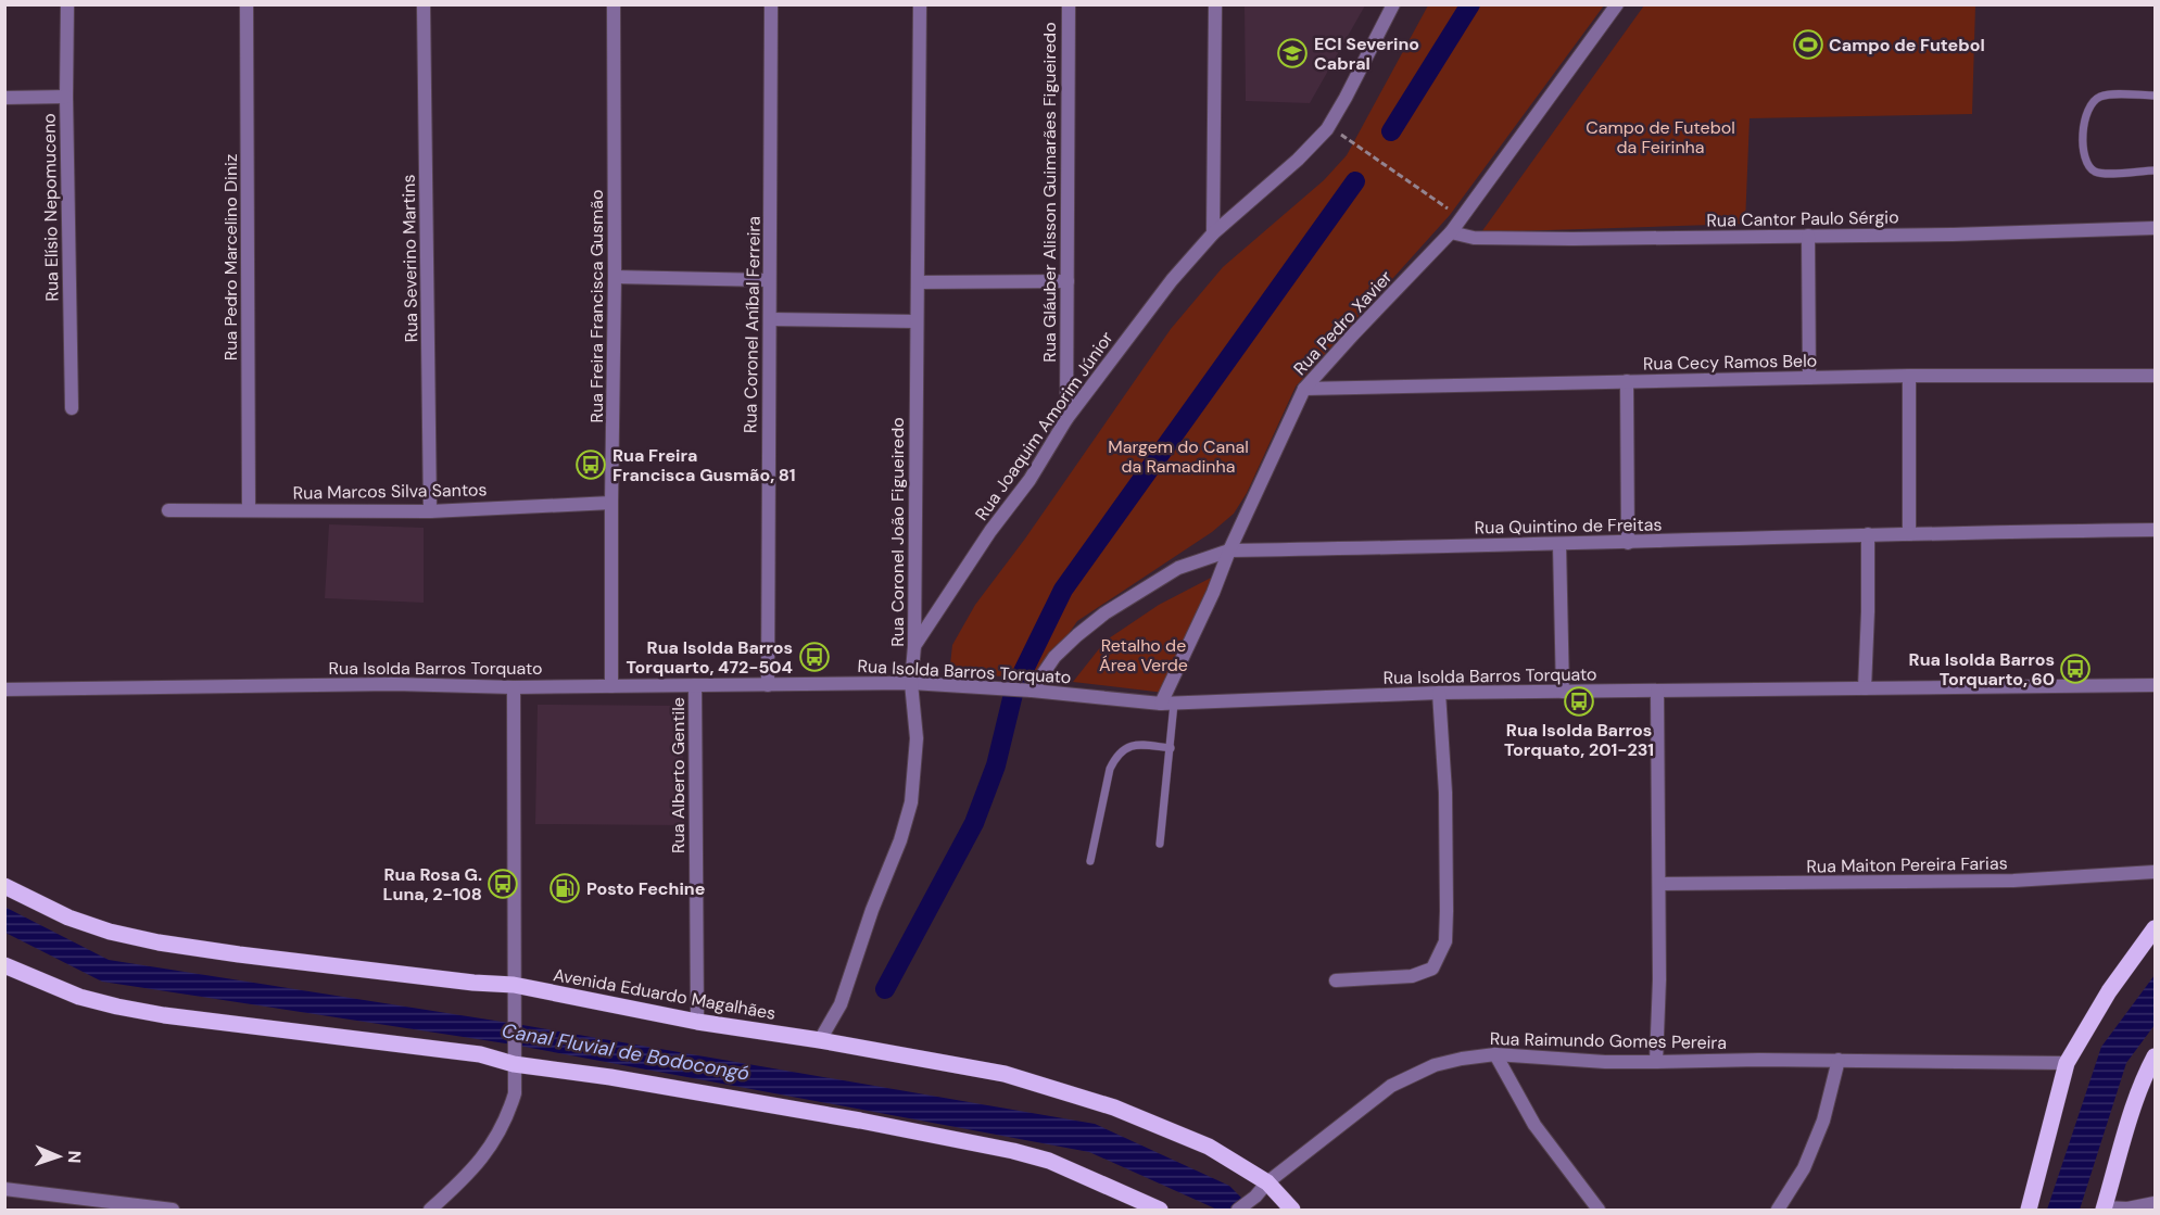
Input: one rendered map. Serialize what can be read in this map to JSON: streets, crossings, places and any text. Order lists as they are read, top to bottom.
{
  "streets": {
    "main road": ["Avenida Eduardo Magalhães"],
    "street": [
      "Rua Gláuber Alisson Guimarães Figueiredo",
      "Rua Elísio Nepomuceno",
      "Rua Cantor Paulo Sérgio",
      "Rua Pedro Marcelino Diniz",
      "Rua Severino Martins",
      "Rua Freira Francisca Gusmão",
      "Rua Pedro Xavier",
      "Rua Coronel Aníbal Ferreira",
      "Rua Cecy Ramos Belo",
      "Rua Joaquim Amorim Júnior",
      "Rua Marcos Silva Santos",
      "Rua Quintino de Freitas",
      "Rua Coronel João Figueiredo",
      "Rua Isolda Barros Torquato",
      "Rua Alberto Gentile",
      "Rua Maiton Pereira Farias",
      "Rua Raimundo Gomes Pereira"
    ]
  },
  "crossings": [
    ["Rua Gláuber Alisson Guimarães Figueiredo", "Rua Joaquim Amorim Júnior"],
    ["Rua Cantor Paulo Sérgio", "Rua Pedro Xavier"],
    ["Rua Pedro Marcelino Diniz", "Rua Marcos Silva Santos"],
    ["Rua Severino Martins", "Rua Marcos Silva Santos"],
    ["Rua Freira Francisca Gusmão", "Rua Marcos Silva Santos"],
    ["Rua Freira Francisca Gusmão", "Rua Isolda Barros Torquato"],
    ["Rua Pedro Xavier", "Rua Cecy Ramos Belo"],
    ["Rua Pedro Xavier", "Rua Quintino de Freitas"],
    ["Rua Pedro Xavier", "Rua Isolda Barros Torquato"],
    ["Rua Coronel Aníbal Ferreira", "Rua Isolda Barros Torquato"],
    ["Rua Joaquim Amorim Júnior", "Rua Coronel João Figueiredo"],
    ["Rua Quintino de Freitas", "Rua Isolda Barros Torquato"],
    ["Rua Coronel João Figueiredo", "Rua Isolda Barros Torquato"],
    ["Rua Coronel João Figueiredo", "Avenida Eduardo Magalhães"],
    ["Rua Isolda Barros Torquato", "Rua Alberto Gentile"],
    ["Rua Alberto Gentile", "Avenida Eduardo Magalhães"],
    ["Avenida Eduardo Magalhães", "Rua Raimundo Gomes Pereira"]
  ],
  "water": ["Canal Fluvial de Bodocongó"],
  "parks": ["Campo de Futebol da Feirinha", "Margem do Canal da Ramadinha", "Retalho de Área Verde"],
  "places": {
    "sports": ["Campo de Futebol"],
    "school or university": ["ECI Severino Cabral"],
    "bus stop": [
      "Rua Freira Francisca Gusmão, 81",
      "Rua Isolda Barros Torquarto, 472-504",
      "Rua Isolda Barros Torquarto, 60",
      "Rua Isolda Barros Torquato, 201-231",
      "Rua Rosa G. Luna, 2-108"
    ],
    "fuel station": ["Posto Fechine"]
  },
  "north": "right"
}
